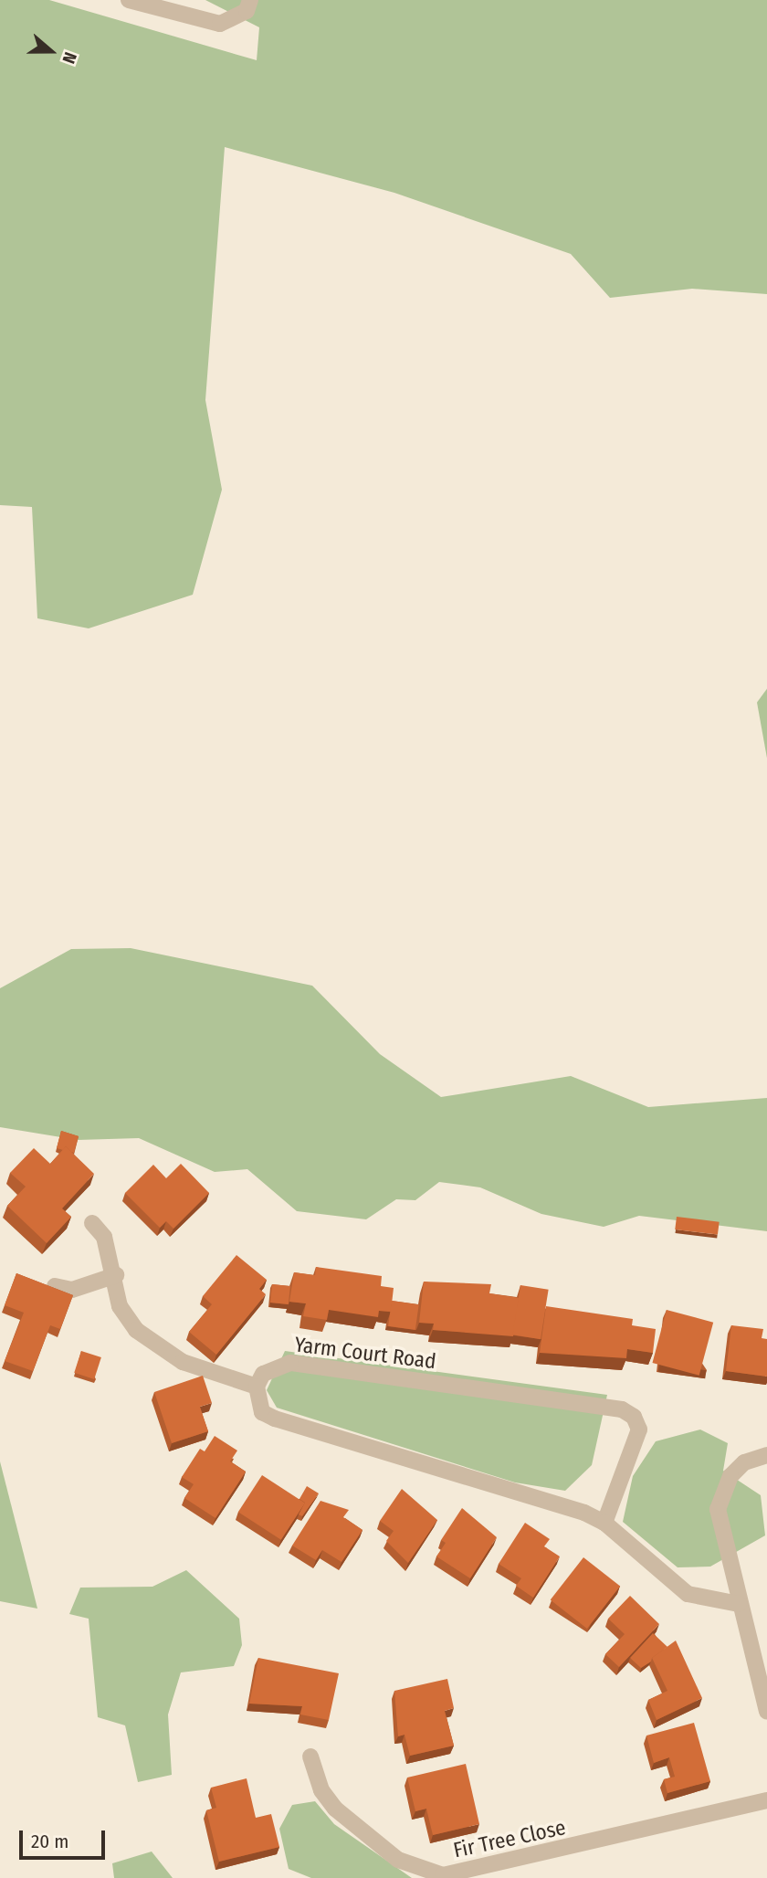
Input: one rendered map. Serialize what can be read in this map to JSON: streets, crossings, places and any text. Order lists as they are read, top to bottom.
{
  "streets": {
    "street": ["Yarm Court Road", "Fir Tree Close"]
  },
  "scale_bar": "20 m",
  "north": "right"
}
